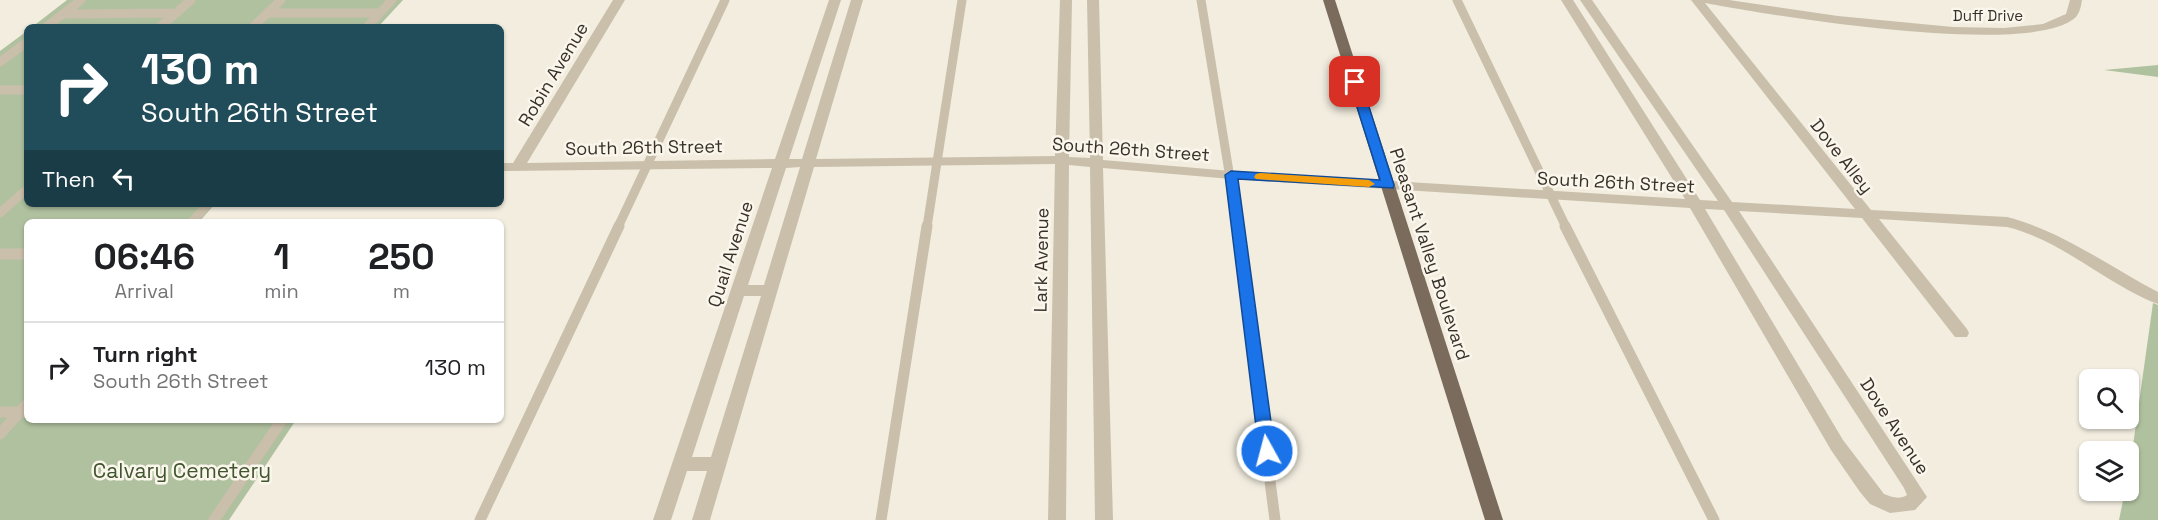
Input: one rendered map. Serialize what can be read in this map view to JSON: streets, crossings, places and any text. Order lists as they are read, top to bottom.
{
  "streets": {
    "main road": ["Pleasant Valley Boulevard"],
    "street": [
      "Duff Drive",
      "Robin Avenue",
      "South 26th Street",
      "Dove Alley",
      "Quail Avenue",
      "Lark Avenue",
      "Dove Avenue"
    ]
  },
  "crossings": [
    ["Robin Avenue", "South 26th Street"],
    ["South 26th Street", "Dove Alley"],
    ["South 26th Street", "Quail Avenue"],
    ["South 26th Street", "Pleasant Valley Boulevard"],
    ["South 26th Street", "Lark Avenue"],
    ["South 26th Street", "Dove Avenue"]
  ],
  "parks": ["Calvary Cemetery"],
  "page": {
    "turn": ["130 m", "South 26th Street"],
    "then": "Then",
    "eta": [
      "06:46",
      "Arrival",
      "1",
      "min",
      "250",
      "m"
    ],
    "list": [
      {
        "name": "Turn right",
        "note": "South 26th Street",
        "value": "130 m"
      }
    ]
  }
}
